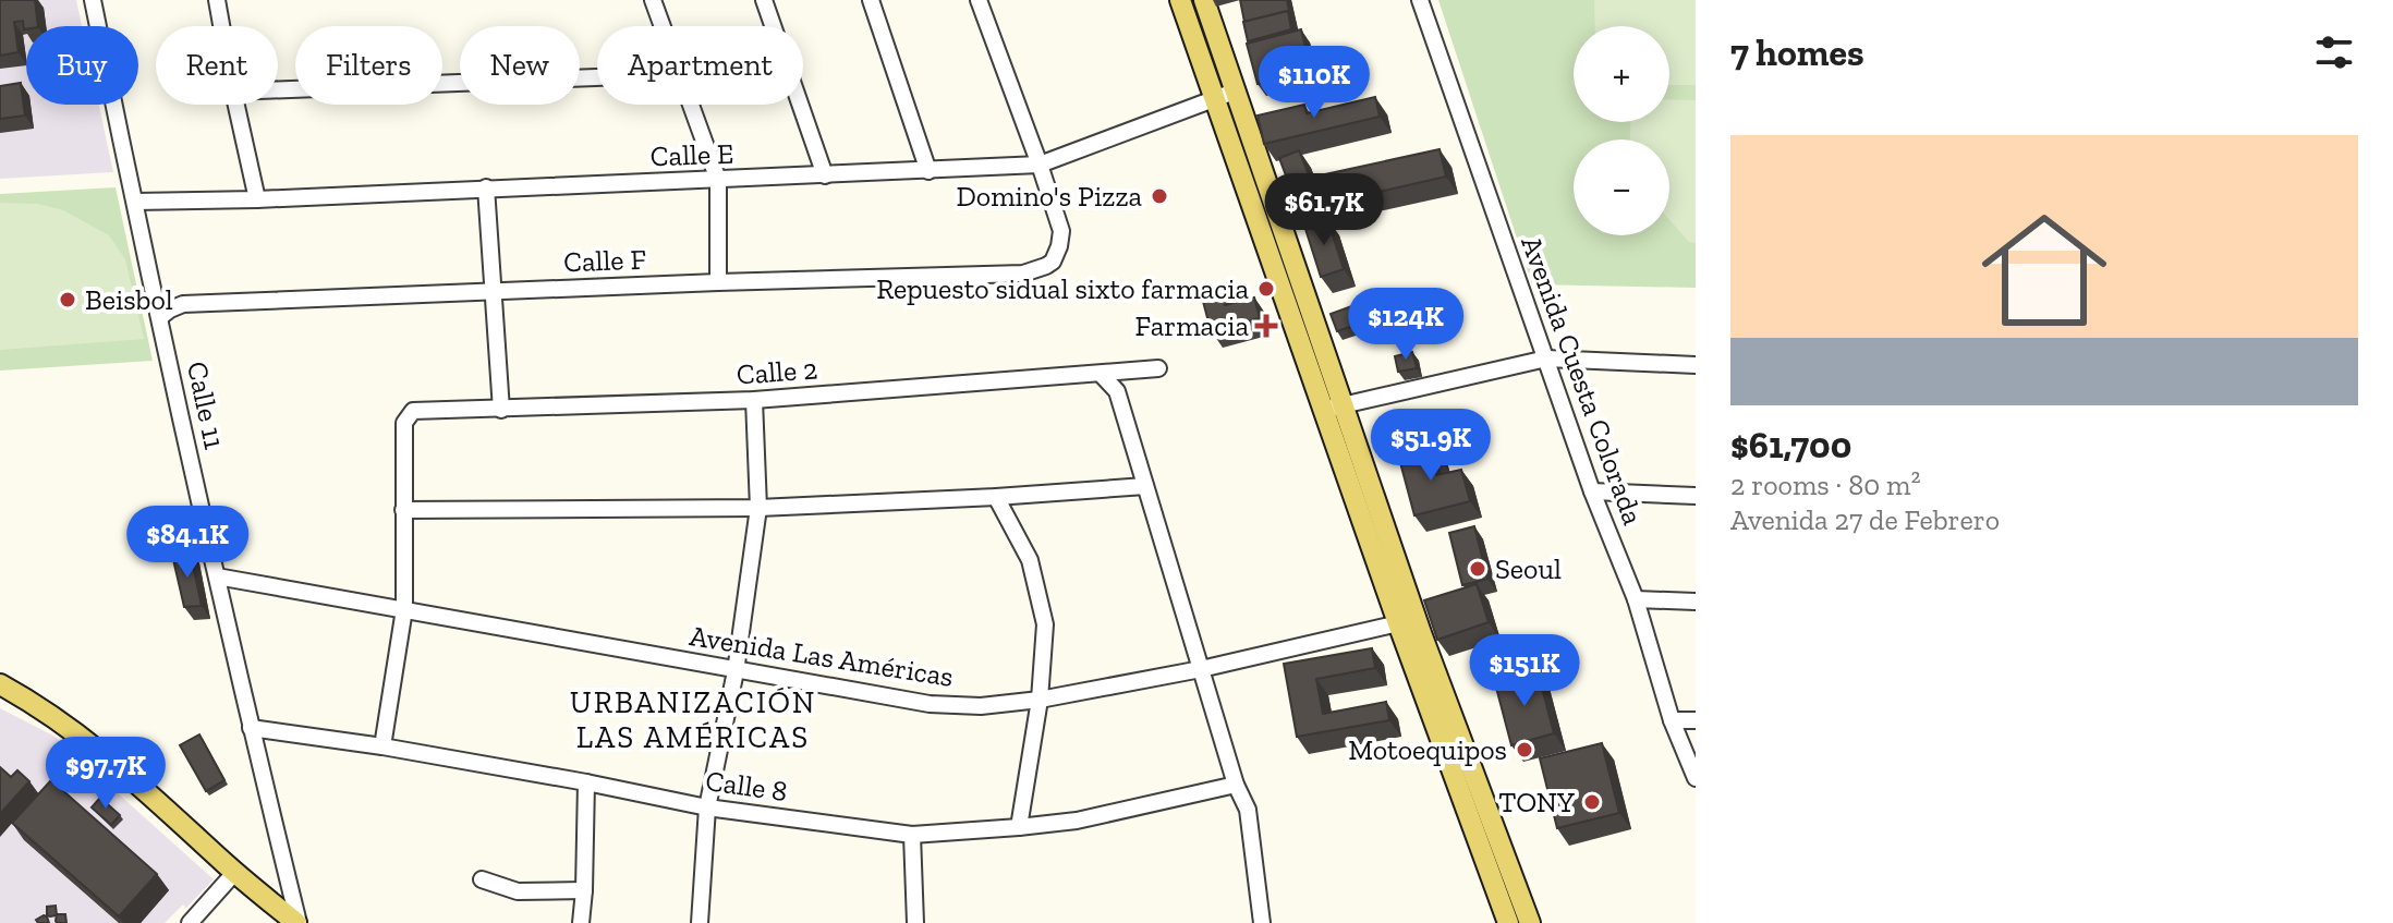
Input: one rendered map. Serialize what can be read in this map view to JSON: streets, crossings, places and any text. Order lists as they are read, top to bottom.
{
  "streets": {
    "street": [
      "Calle E",
      "Calle F",
      "Calle 2",
      "Avenida Cuesta Colorada",
      "Calle 11",
      "Avenida Las Américas",
      "Calle 8"
    ]
  },
  "crossings": [
    ["Calle E", "Calle F"],
    ["Calle E", "Calle 11"],
    ["Calle F", "Calle 11"],
    ["Calle 11", "Avenida Las Américas"],
    ["Calle 11", "Calle 8"]
  ],
  "districts": ["URBANIZACIÓN LAS AMÉRICAS"],
  "places": {
    "other": [
      "Domino's Pizza",
      "Repuesto sidual sixto farmacia",
      "Beisbol",
      "Seoul",
      "Motoequipos",
      "TONY"
    ],
    "health": ["Farmacia"]
  },
  "page": {
    "heading": "7 homes",
    "map_buttons": ["+", "−"],
    "chip": [
      "Buy",
      "Rent",
      "Filters",
      "New",
      "Apartment"
    ],
    "price": [
      "$110K",
      "$61.7K",
      "$124K",
      "$51.9K",
      "$84.1K",
      "$151K",
      "$97.7K"
    ],
    "list": [
      {
        "name": "$61,700",
        "note": "2 rooms · 80 m² · Avenida 27 de Febrero"
      }
    ]
  }
}
